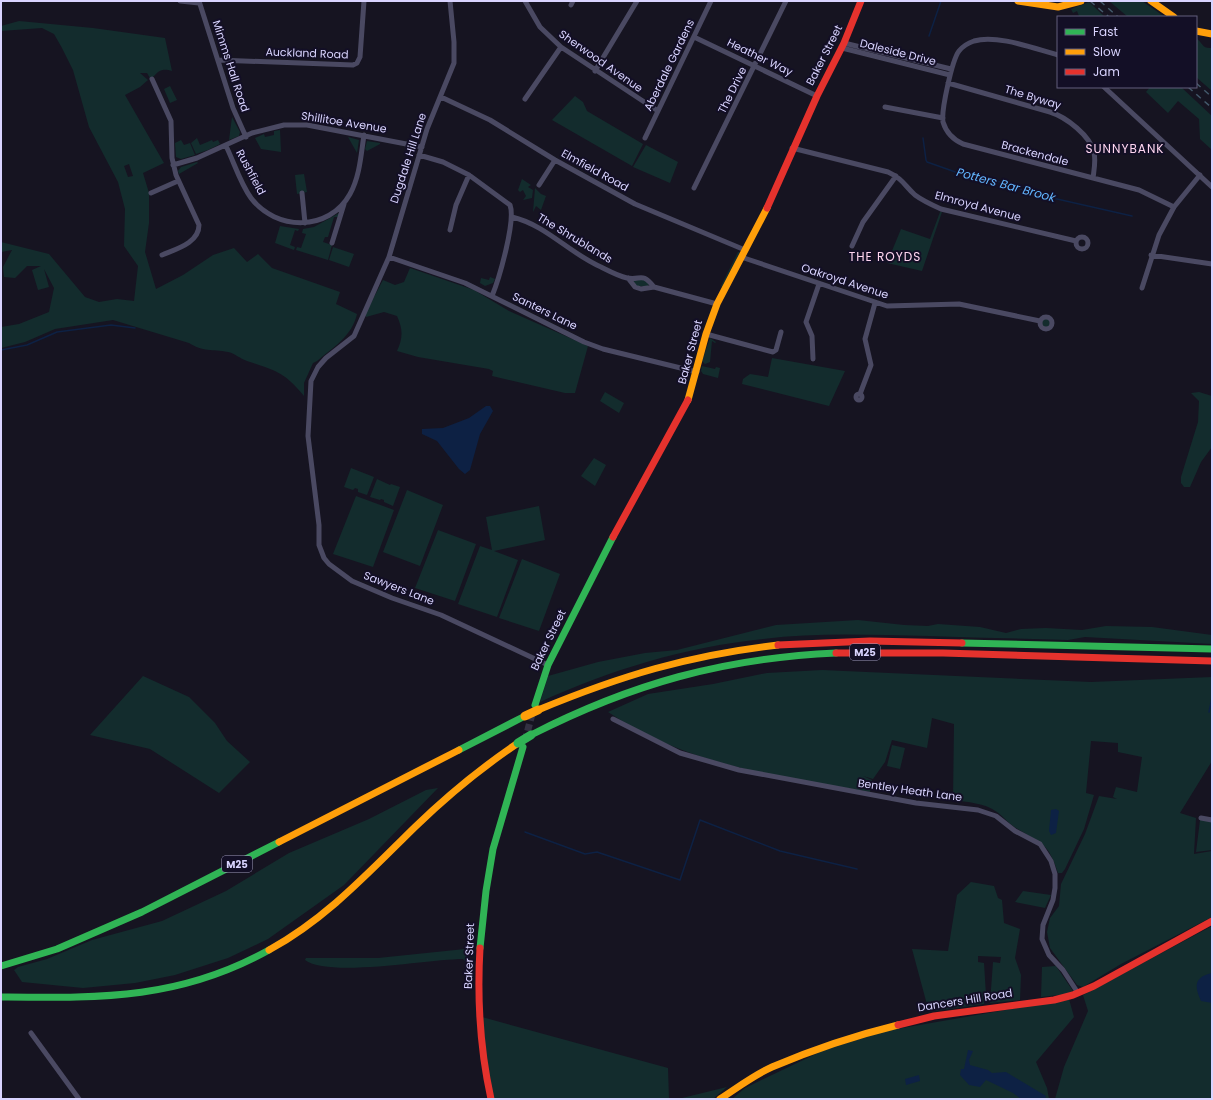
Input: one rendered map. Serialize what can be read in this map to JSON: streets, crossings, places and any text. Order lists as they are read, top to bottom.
{
  "streets": {
    "main road": ["Baker Street", "M25", "Dancers Hill Road"],
    "street": [
      "Daleside Drive",
      "Auckland Road",
      "Heather Way",
      "Sherwood Avenue",
      "Aberdale Gardens",
      "Mimms Hall Road",
      "The Drive",
      "The Byway",
      "Shillitoe Avenue",
      "Brackendale",
      "Dugdale Hill Lane",
      "Elmfield Road",
      "Rushfield",
      "Elmroyd Avenue",
      "The Shrublands",
      "Oakroyd Avenue",
      "Santers Lane",
      "Sawyers Lane",
      "Bentley Heath Lane"
    ]
  },
  "crossings": [
    ["Daleside Drive", "Baker Street"],
    ["Auckland Road", "Mimms Hall Road"],
    ["Baker Street", "Heather Way"],
    ["Baker Street", "Elmfield Road"],
    ["Baker Street", "Elmroyd Avenue"],
    ["Baker Street", "The Shrublands"],
    ["Baker Street", "Oakroyd Avenue"],
    ["Baker Street", "Santers Lane"],
    ["Baker Street", "Sawyers Lane"],
    ["Baker Street", "M25"],
    ["Heather Way", "Aberdale Gardens"],
    ["Heather Way", "The Drive"],
    ["Sherwood Avenue", "Aberdale Gardens"],
    ["Mimms Hall Road", "Shillitoe Avenue"],
    ["Mimms Hall Road", "Rushfield"],
    ["The Byway", "Brackendale"],
    ["Shillitoe Avenue", "Dugdale Hill Lane"],
    ["Shillitoe Avenue", "Rushfield"],
    ["Dugdale Hill Lane", "Elmfield Road"],
    ["Dugdale Hill Lane", "Santers Lane"],
    ["Dugdale Hill Lane", "Sawyers Lane"],
    ["Elmfield Road", "Oakroyd Avenue"],
    ["Bentley Heath Lane", "Dancers Hill Road"]
  ],
  "districts": ["SUNNYBANK", "THE ROYDS"],
  "water": ["Potters Bar Brook"],
  "legend": ["Fast", "Slow", "Jam"]
}
